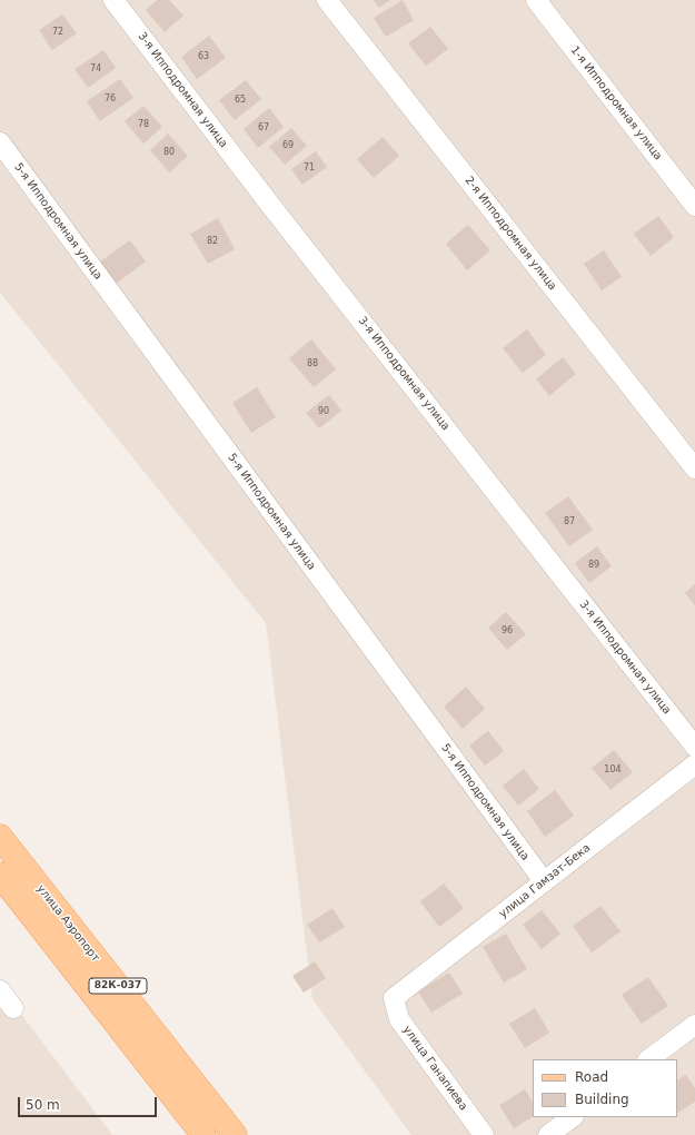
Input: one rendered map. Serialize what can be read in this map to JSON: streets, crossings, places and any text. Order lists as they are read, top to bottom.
{
  "streets": {
    "main road": ["улица Аэропорт", "82К-037"],
    "street": [
      "3-я Ипподромная улица",
      "1-я Ипподромная улица",
      "5-я Ипподромная улица",
      "2-я Ипподромная улица",
      "улица Гамзат-Бека",
      "улица Ганапиева"
    ]
  },
  "crossings": [
    ["5-я Ипподромная улица", "улица Гамзат-Бека"],
    ["улица Гамзат-Бека", "улица Ганапиева"]
  ],
  "house_numbers": [
    "72",
    "63",
    "74",
    "76",
    "65",
    "78",
    "67",
    "69",
    "80",
    "71",
    "82",
    "88",
    "90",
    "87",
    "89",
    "96",
    "104"
  ],
  "legend": ["Road", "Building"],
  "scale_bar": "50 m"
}
